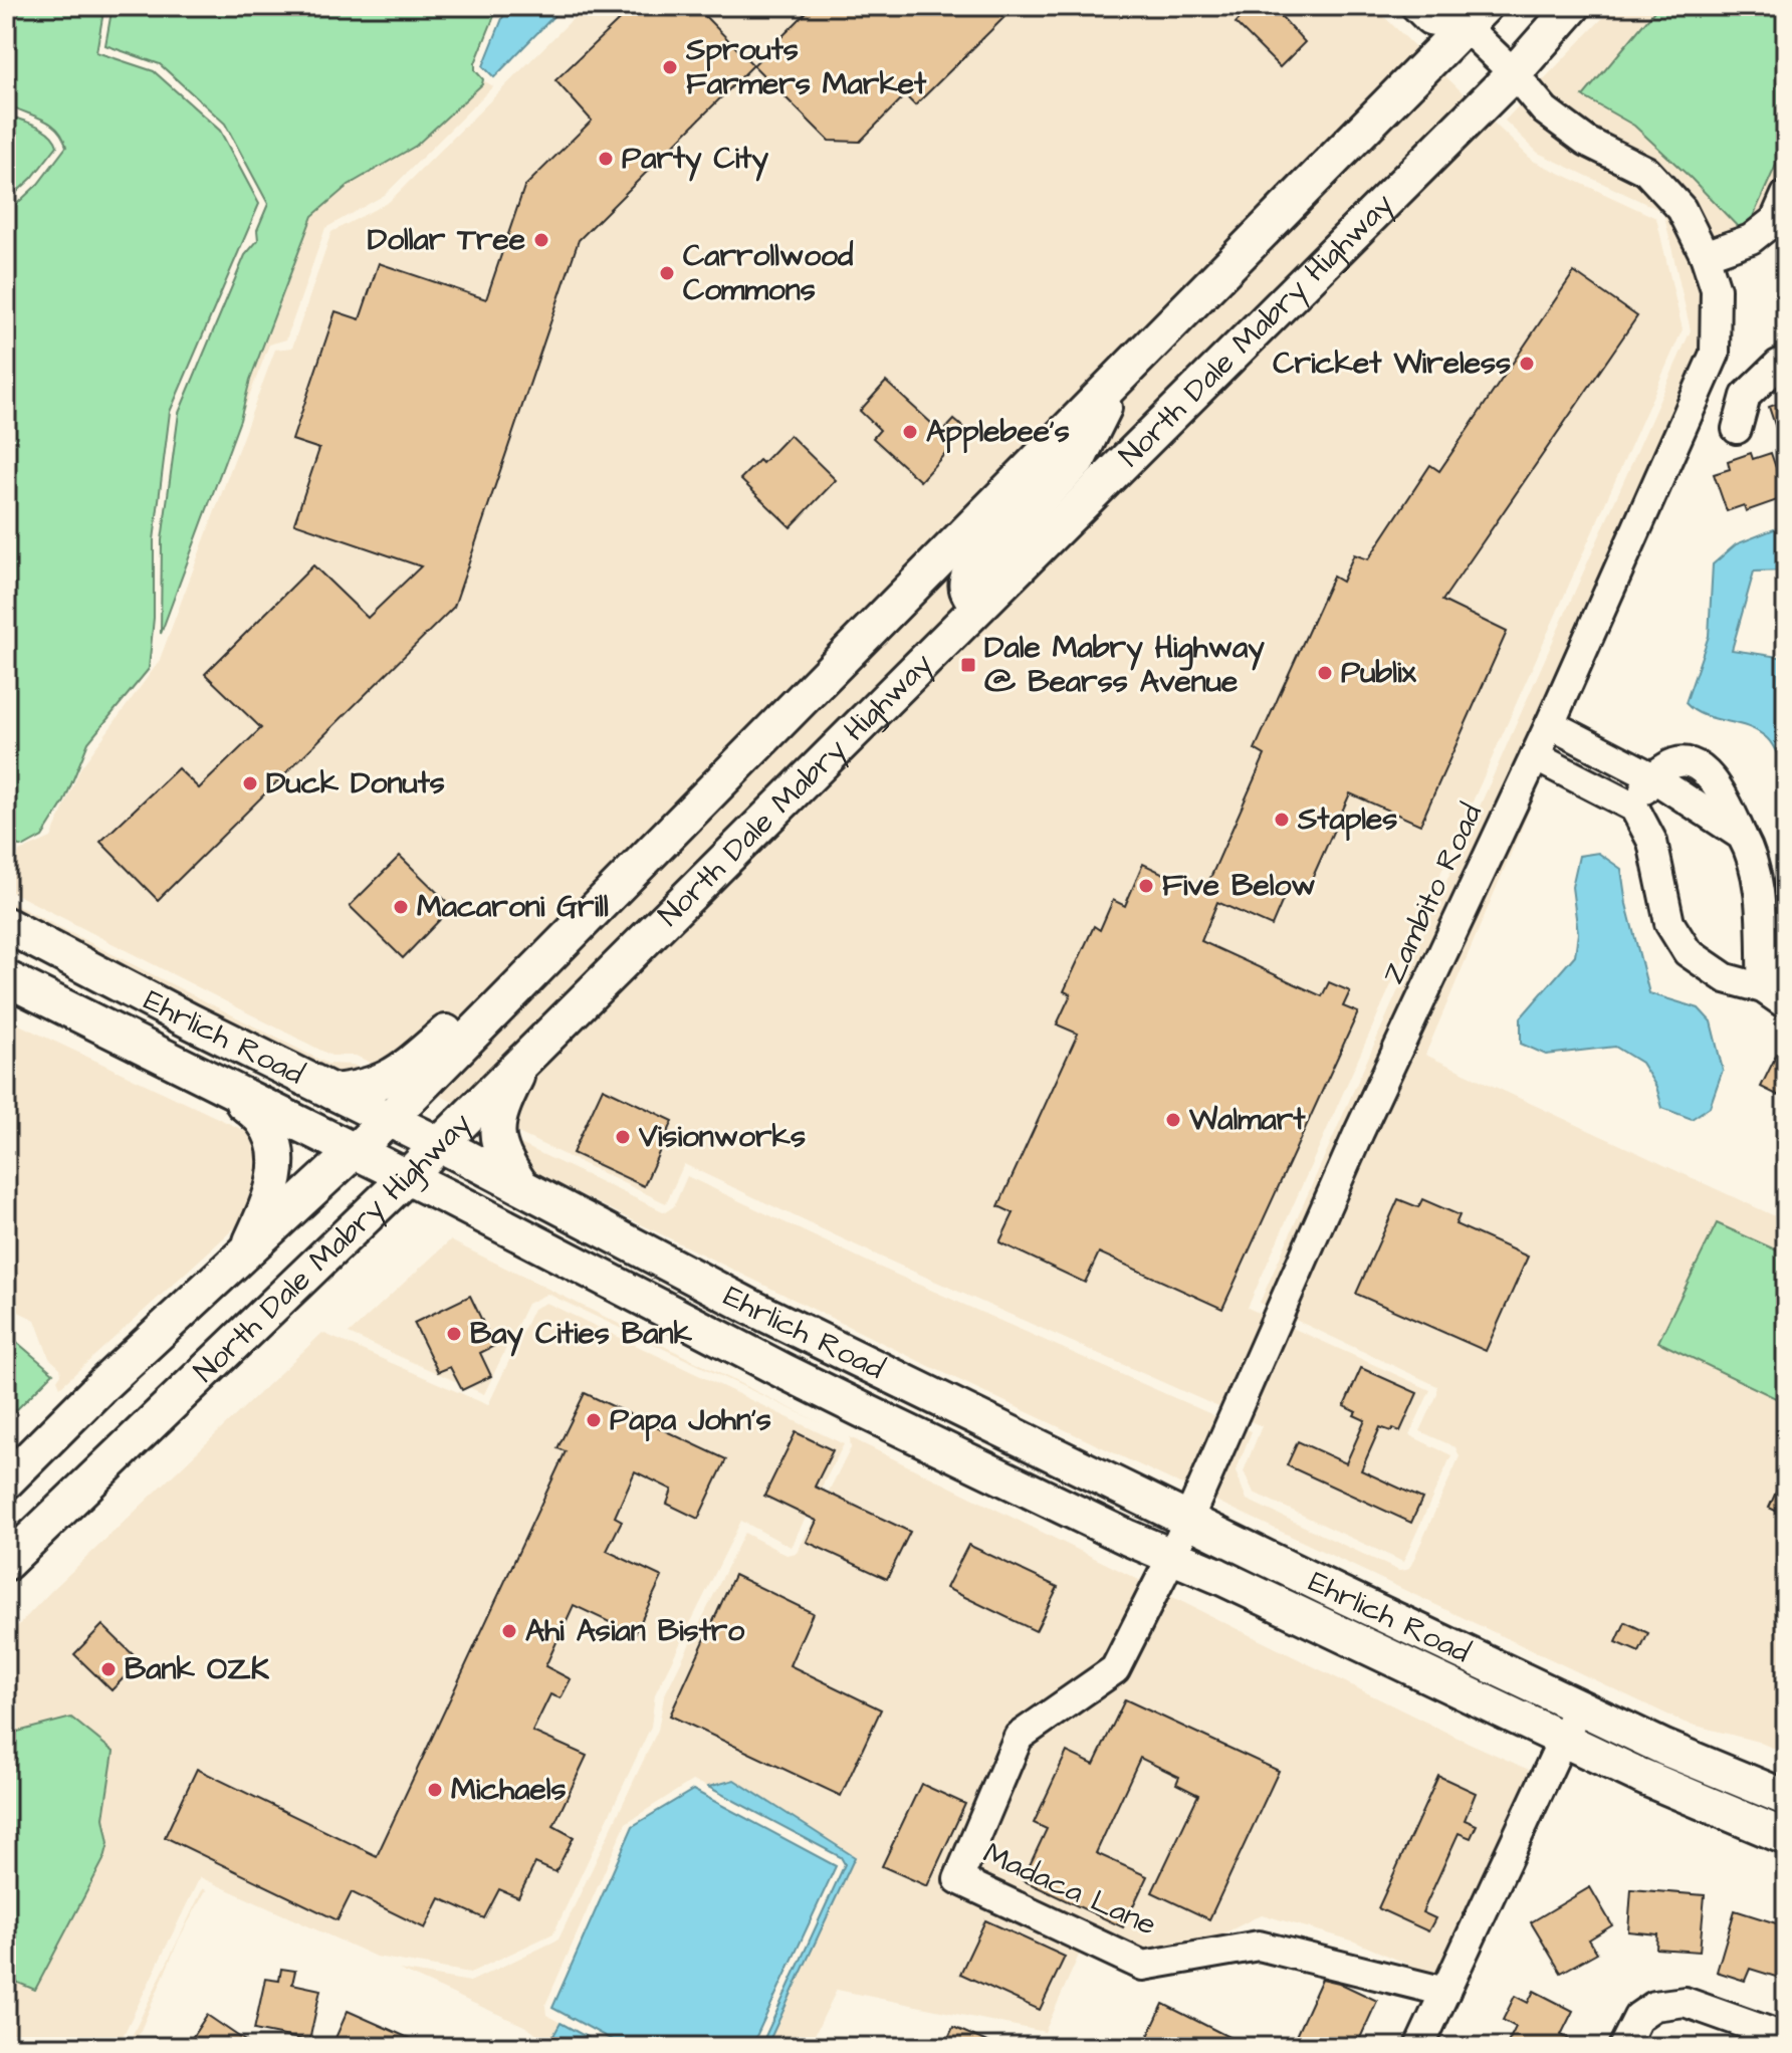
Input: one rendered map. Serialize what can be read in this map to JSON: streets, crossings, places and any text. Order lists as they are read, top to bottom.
{
  "streets": {
    "main road": ["North Dale Mabry Highway", "Ehrlich Road"],
    "street": ["Zambito Road", "Madaca Lane"]
  },
  "crossings": [
    ["North Dale Mabry Highway", "Zambito Road"],
    ["North Dale Mabry Highway", "Ehrlich Road"],
    ["Zambito Road", "Ehrlich Road"],
    ["Zambito Road", "Madaca Lane"],
    ["Ehrlich Road", "Madaca Lane"]
  ],
  "places": {
    "other": [
      "Sprouts Farmers Market",
      "Party City",
      "Dollar Tree",
      "Carrollwood Commons",
      "Cricket Wireless",
      "Applebee's",
      "Publix",
      "Duck Donuts",
      "Staples",
      "Five Below",
      "Macaroni Grill",
      "Walmart",
      "Visionworks",
      "Bay Cities Bank",
      "Papa John's",
      "Ahi Asian Bistro",
      "Bank OZK",
      "Michaels"
    ],
    "transit": ["Dale Mabry Highway @ Bearss Avenue"]
  }
}
